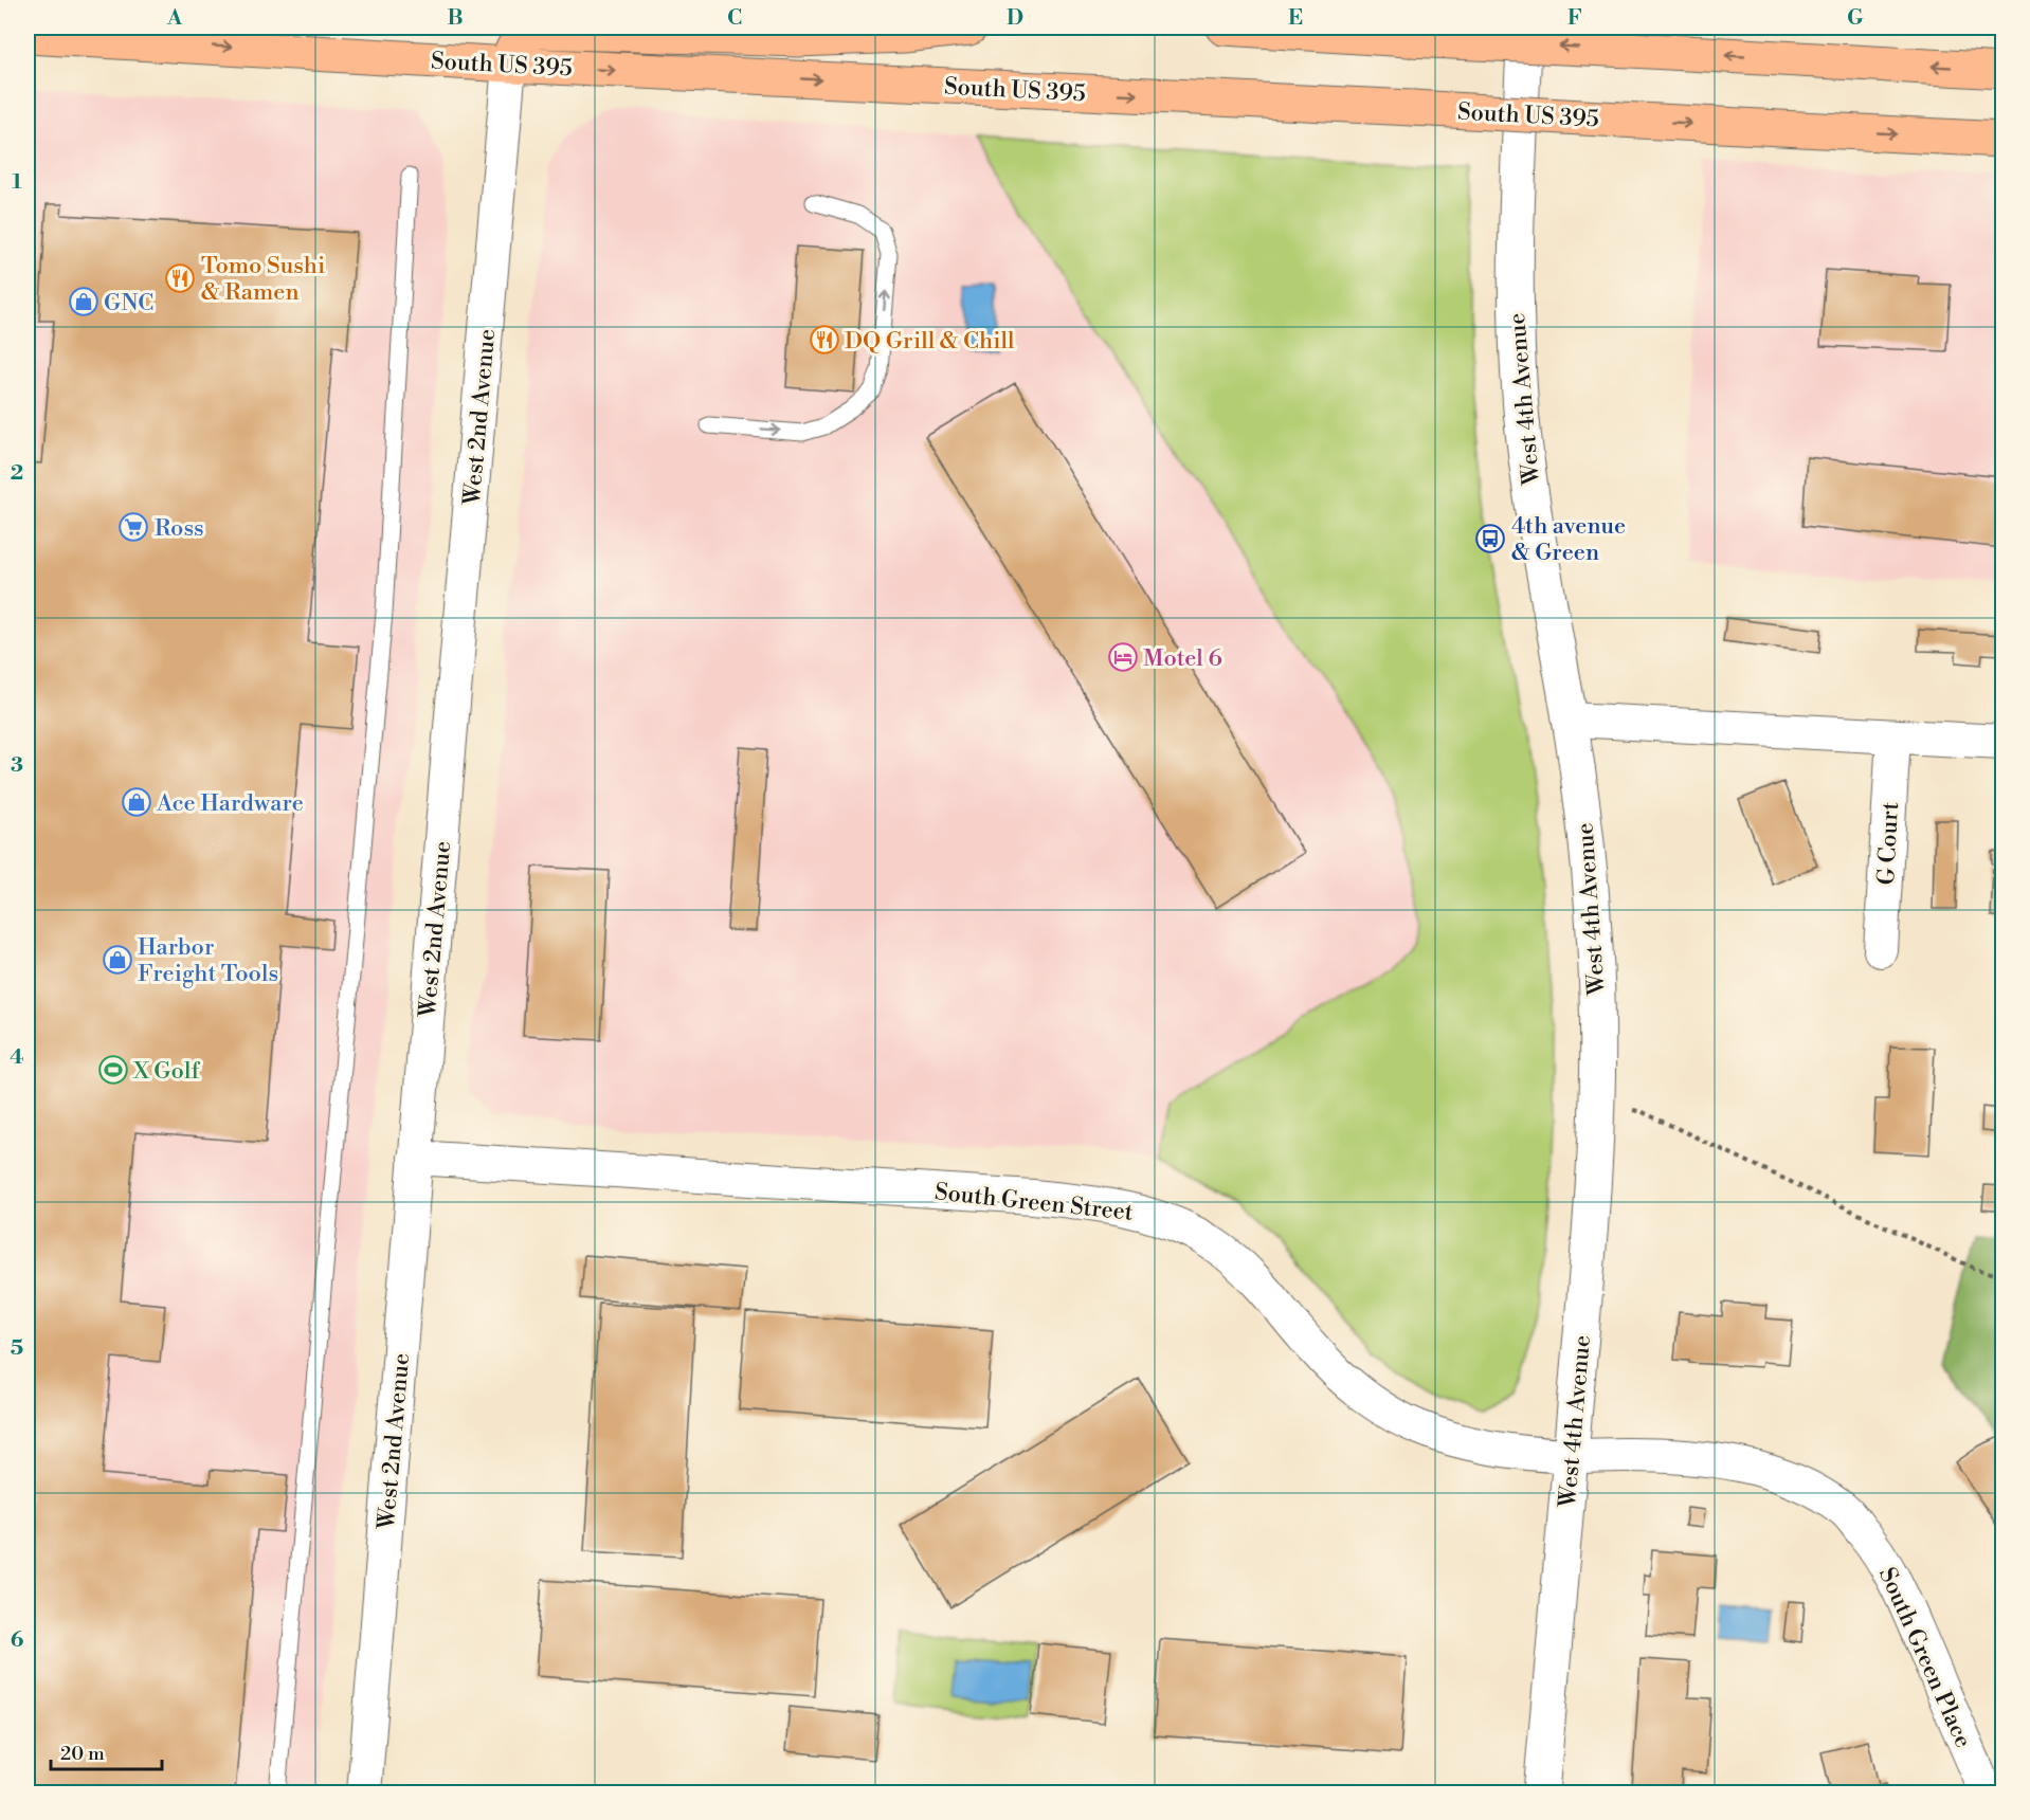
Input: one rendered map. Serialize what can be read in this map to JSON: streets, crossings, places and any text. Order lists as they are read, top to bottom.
{
  "streets": {
    "highway": ["South US 395"],
    "street": [
      "West 4th Avenue",
      "West 2nd Avenue",
      "G Court",
      "South Green Street",
      "South Green Place"
    ]
  },
  "crossings": [
    ["South US 395", "West 2nd Avenue"],
    ["West 4th Avenue", "South Green Street"],
    ["West 4th Avenue", "South Green Place"],
    ["West 2nd Avenue", "South Green Street"],
    ["South Green Street", "South Green Place"]
  ],
  "places": {
    "restaurant": ["Tomo Sushi & Ramen", "DQ Grill & Chill"],
    "shop": ["GNC", "Ace Hardware", "Harbor Freight Tools"],
    "supermarket": ["Ross"],
    "bus stop": ["4th avenue & Green"],
    "hotel": ["Motel 6"],
    "sports": ["X Golf"]
  },
  "scale_bar": "20 m",
  "grid": {
    "columns": [
      "A",
      "B",
      "C",
      "D",
      "E",
      "F",
      "G"
    ],
    "rows": [
      "1",
      "2",
      "3",
      "4",
      "5",
      "6"
    ]
  }
}
